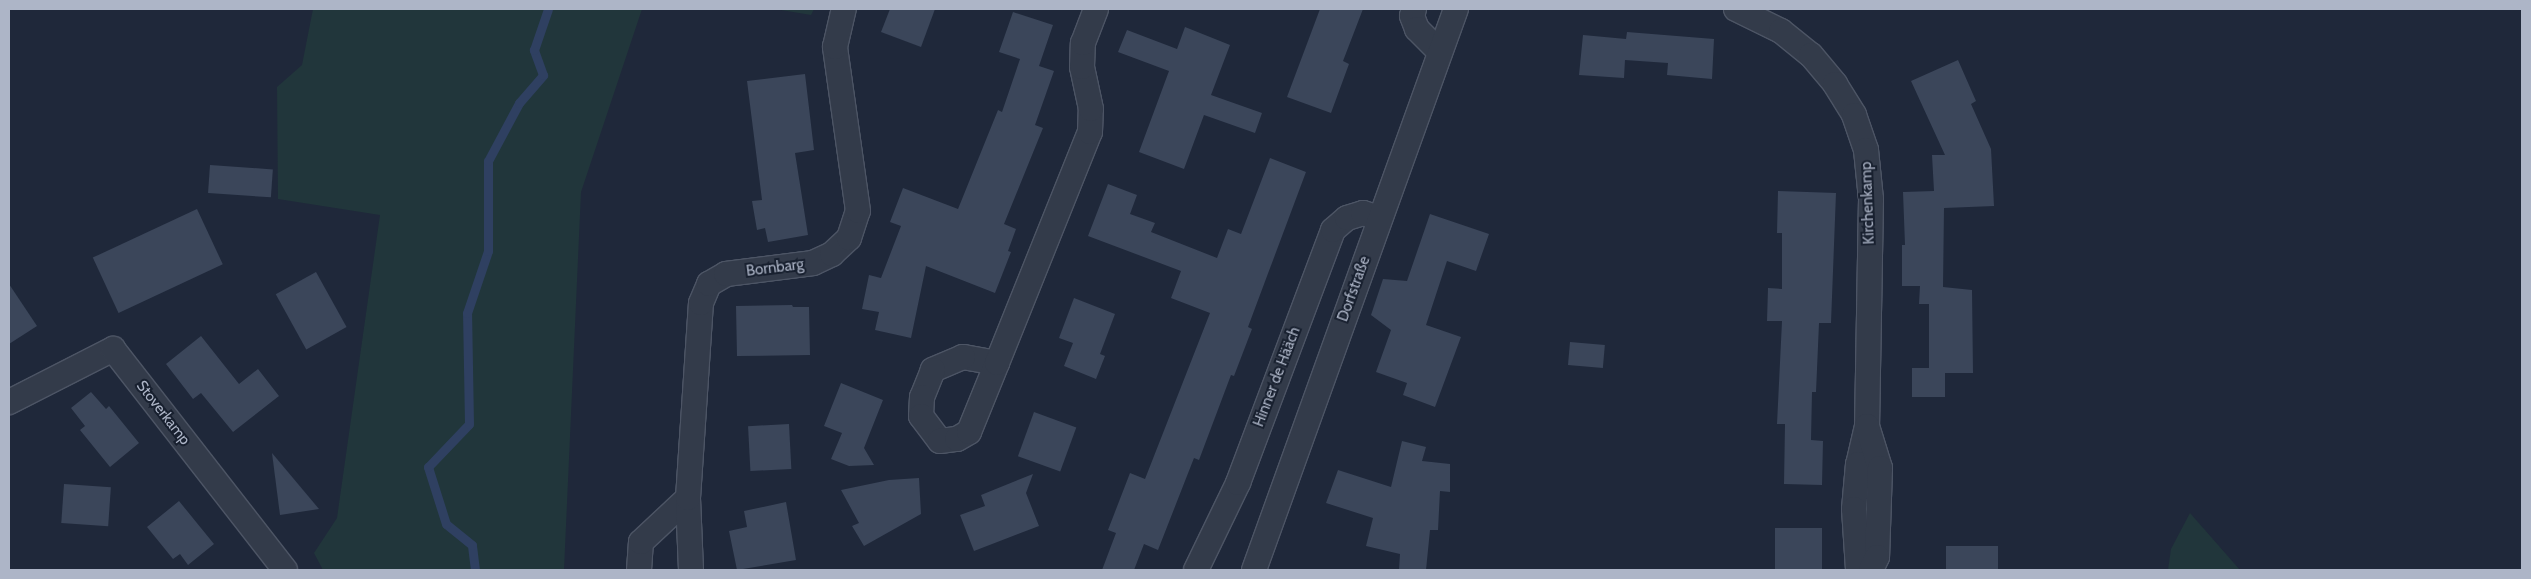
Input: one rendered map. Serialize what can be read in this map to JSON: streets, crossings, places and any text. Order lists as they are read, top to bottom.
{
  "streets": {
    "street": [
      "Kirchenkamp",
      "Bornbarg",
      "Dorfstraße",
      "Hinner de Hääch",
      "Stoverkamp"
    ]
  },
  "crossings": [
    ["Dorfstraße", "Hinner de Hääch"]
  ]
}
